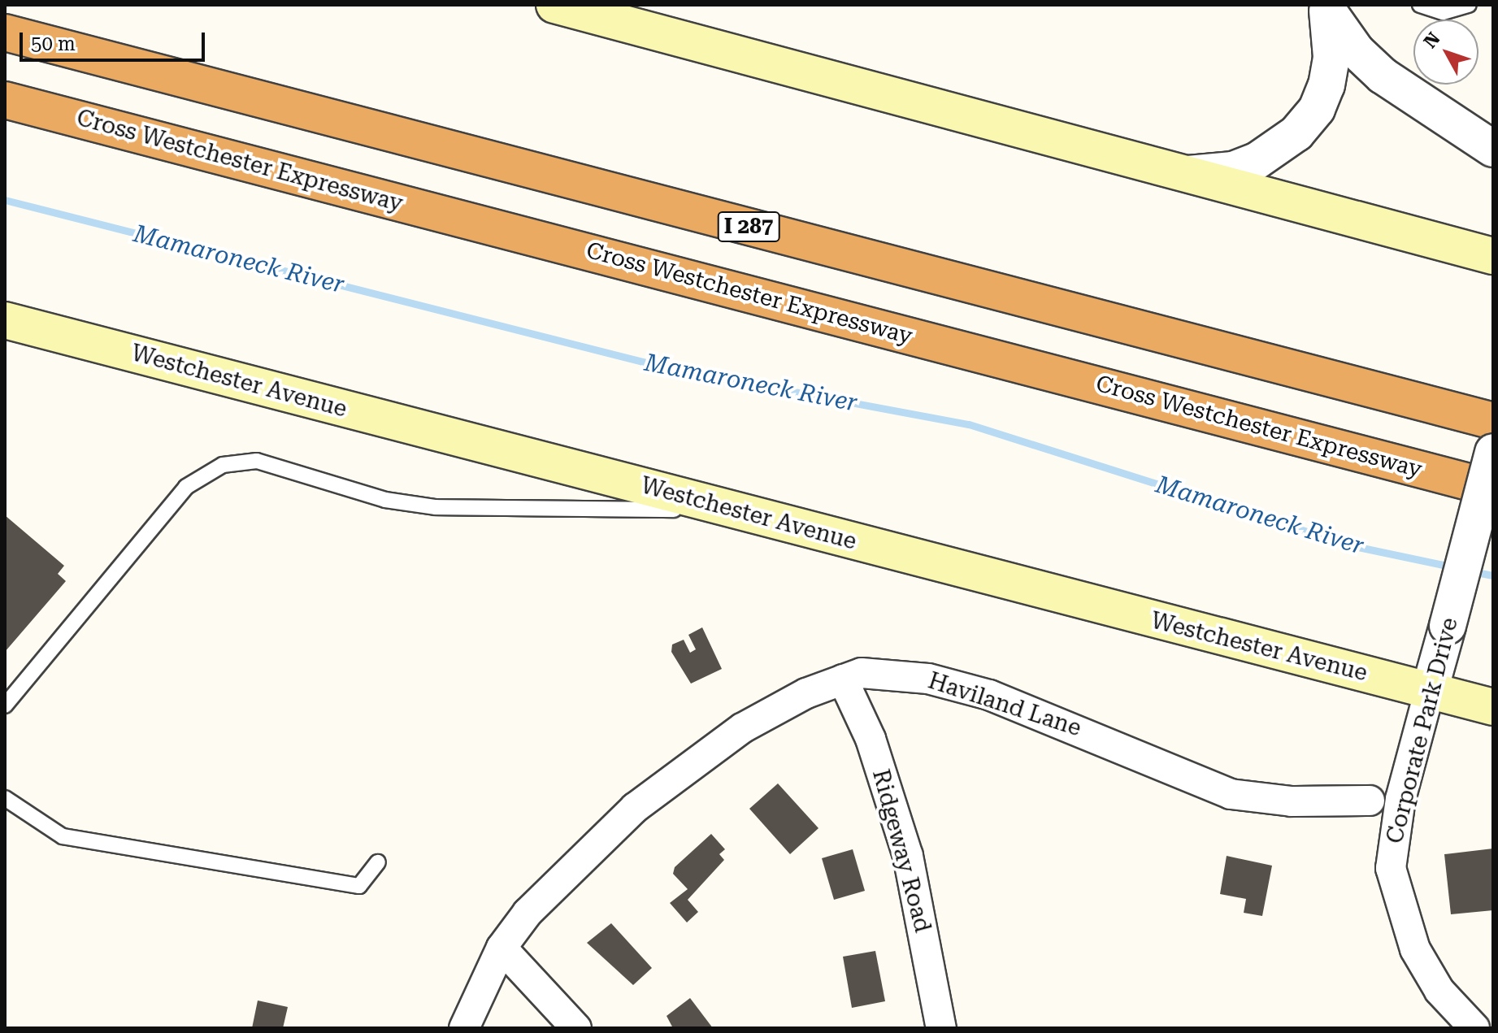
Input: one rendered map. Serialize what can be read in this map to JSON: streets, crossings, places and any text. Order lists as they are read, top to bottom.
{
  "streets": {
    "highway": ["Cross Westchester Expressway", "I 287"],
    "main road": ["Westchester Avenue"],
    "street": ["Haviland Lane", "Corporate Park Drive", "Ridgeway Road"]
  },
  "crossings": [
    ["Westchester Avenue", "Corporate Park Drive"],
    ["Haviland Lane", "Ridgeway Road"]
  ],
  "water": ["Mamaroneck River"],
  "scale_bar": "50 m",
  "north": "top left"
}
